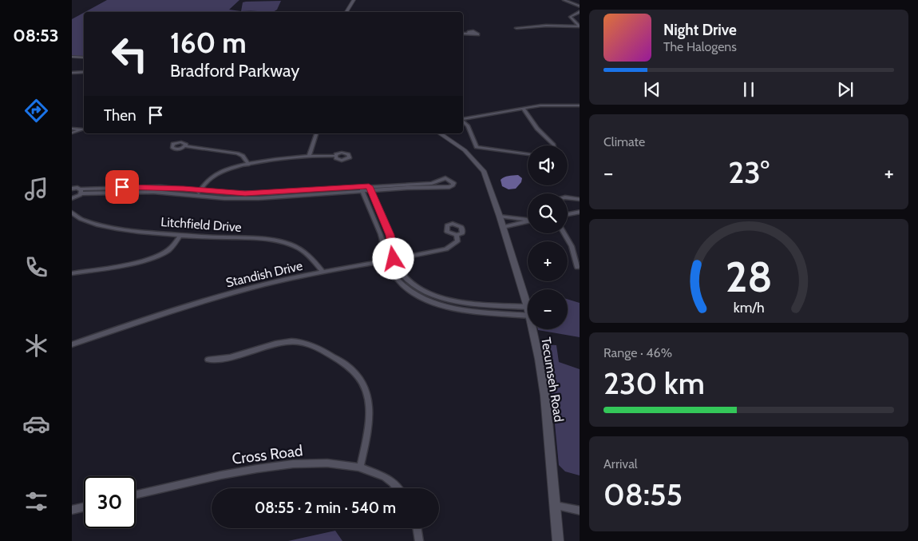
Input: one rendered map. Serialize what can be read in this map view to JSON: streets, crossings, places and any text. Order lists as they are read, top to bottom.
{
  "streets": {
    "street": [
      "Litchfield Drive",
      "Standish Drive",
      "Tecumseh Road",
      "Cross Road"
    ]
  },
  "crossings": [
    ["Litchfield Drive", "Standish Drive"]
  ],
  "page": {
    "tabs": "08:53",
    "turn": ["160 m", "Bradford Parkway"],
    "song": ["Night Drive", "The Halogens"],
    "then": "Then",
    "tile": [
      "Climate",
      ["Range · 46%", "230 km"],
      ["Arrival", "08:55"]
    ],
    "map_buttons": ["+", "−"],
    "heat": ["−", "23°", "+"],
    "limit": "30",
    "trip": "08:55 · 2 min · 540 m",
    "gauge": ["28", "km/h"]
  }
}
